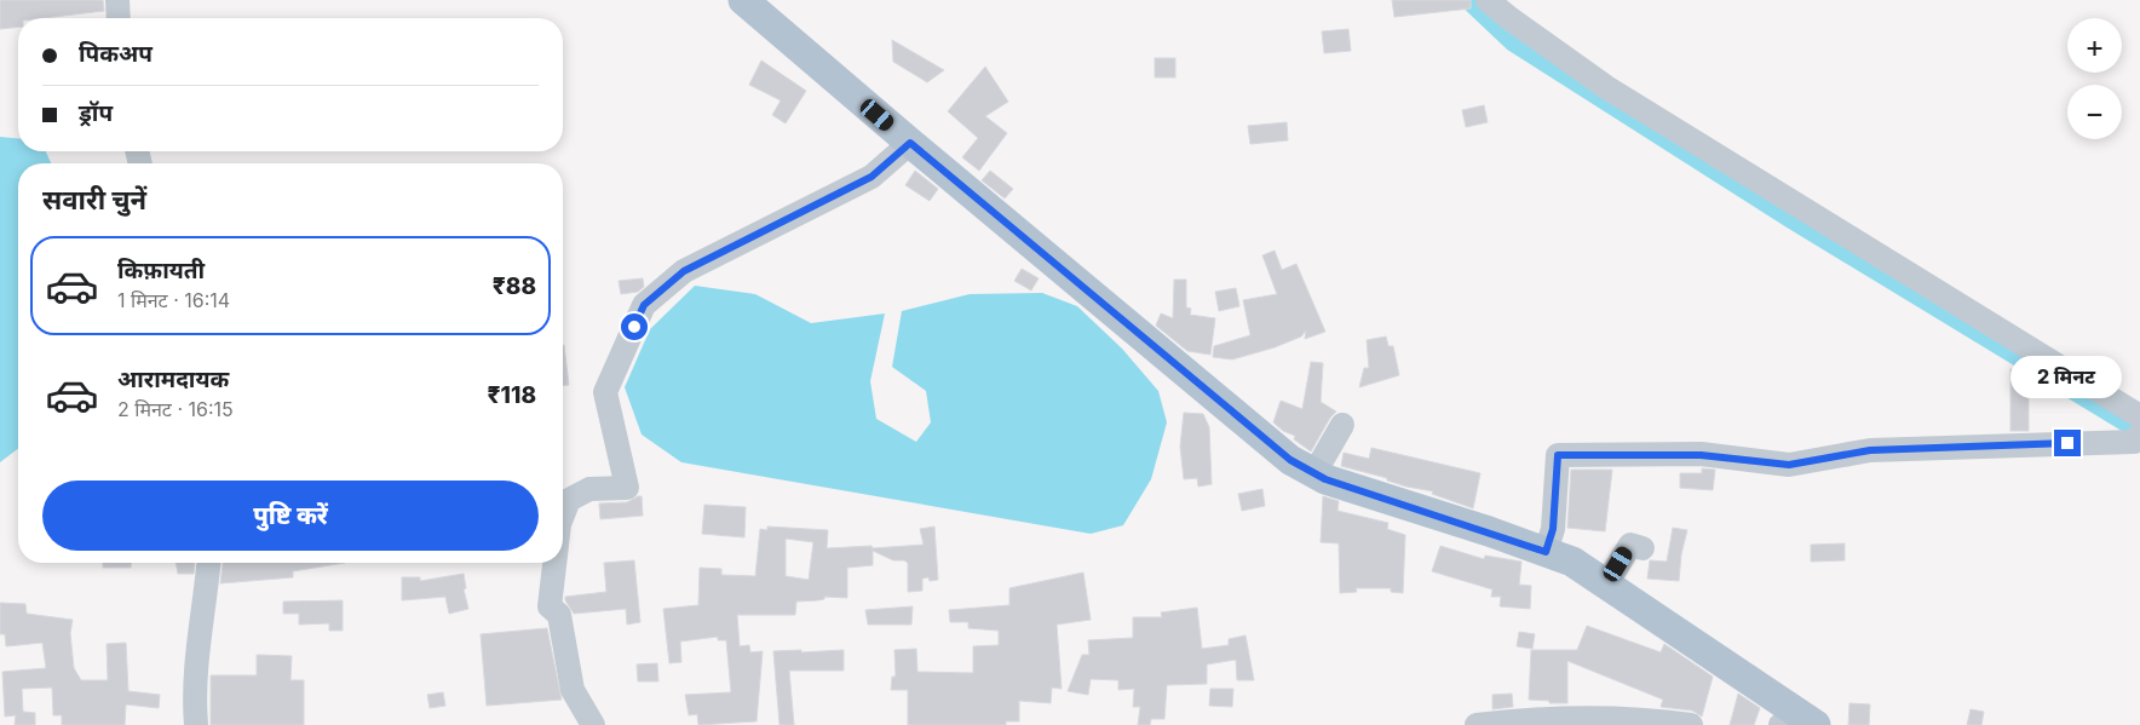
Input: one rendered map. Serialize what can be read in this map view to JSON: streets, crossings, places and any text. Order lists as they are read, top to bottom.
{
  "page": {
    "map_buttons": ["+", "−"],
    "banner": ["पिकअप", "ड्रॉप"],
    "heading": "सवारी चुनें",
    "list": [
      {
        "name": "किफ़ायती",
        "note": "1 मिनट · 16:14",
        "value": "₹88"
      },
      {
        "name": "आरामदायक",
        "note": "2 मिनट · 16:15",
        "value": "₹118"
      }
    ],
    "bubble": "2 मिनट",
    "buttons": "पुष्टि करें"
  }
}
